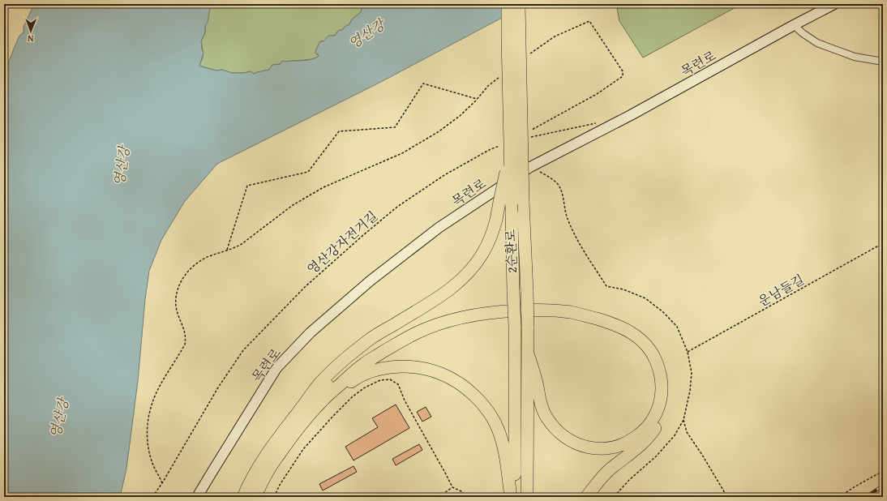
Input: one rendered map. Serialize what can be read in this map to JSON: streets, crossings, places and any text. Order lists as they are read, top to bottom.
{
  "streets": {
    "highway": ["2순환로"],
    "street": ["목련로"],
    "path": ["영산강자전거길", "운남들길"]
  },
  "water": ["영산강"],
  "north": "bottom"
}
